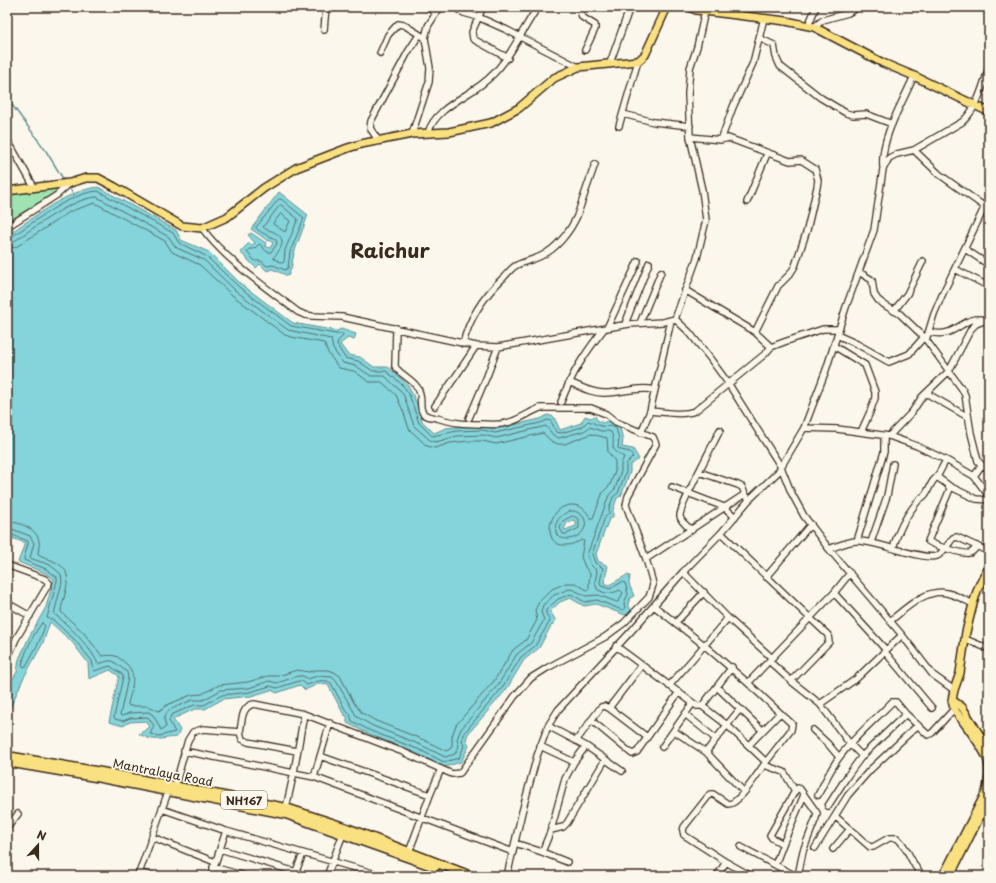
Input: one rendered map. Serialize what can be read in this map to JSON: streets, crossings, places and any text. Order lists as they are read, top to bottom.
{
  "streets": {
    "highway": ["Mantralaya Road", "NH167"]
  },
  "districts": ["Raichur"],
  "north": "top"
}
